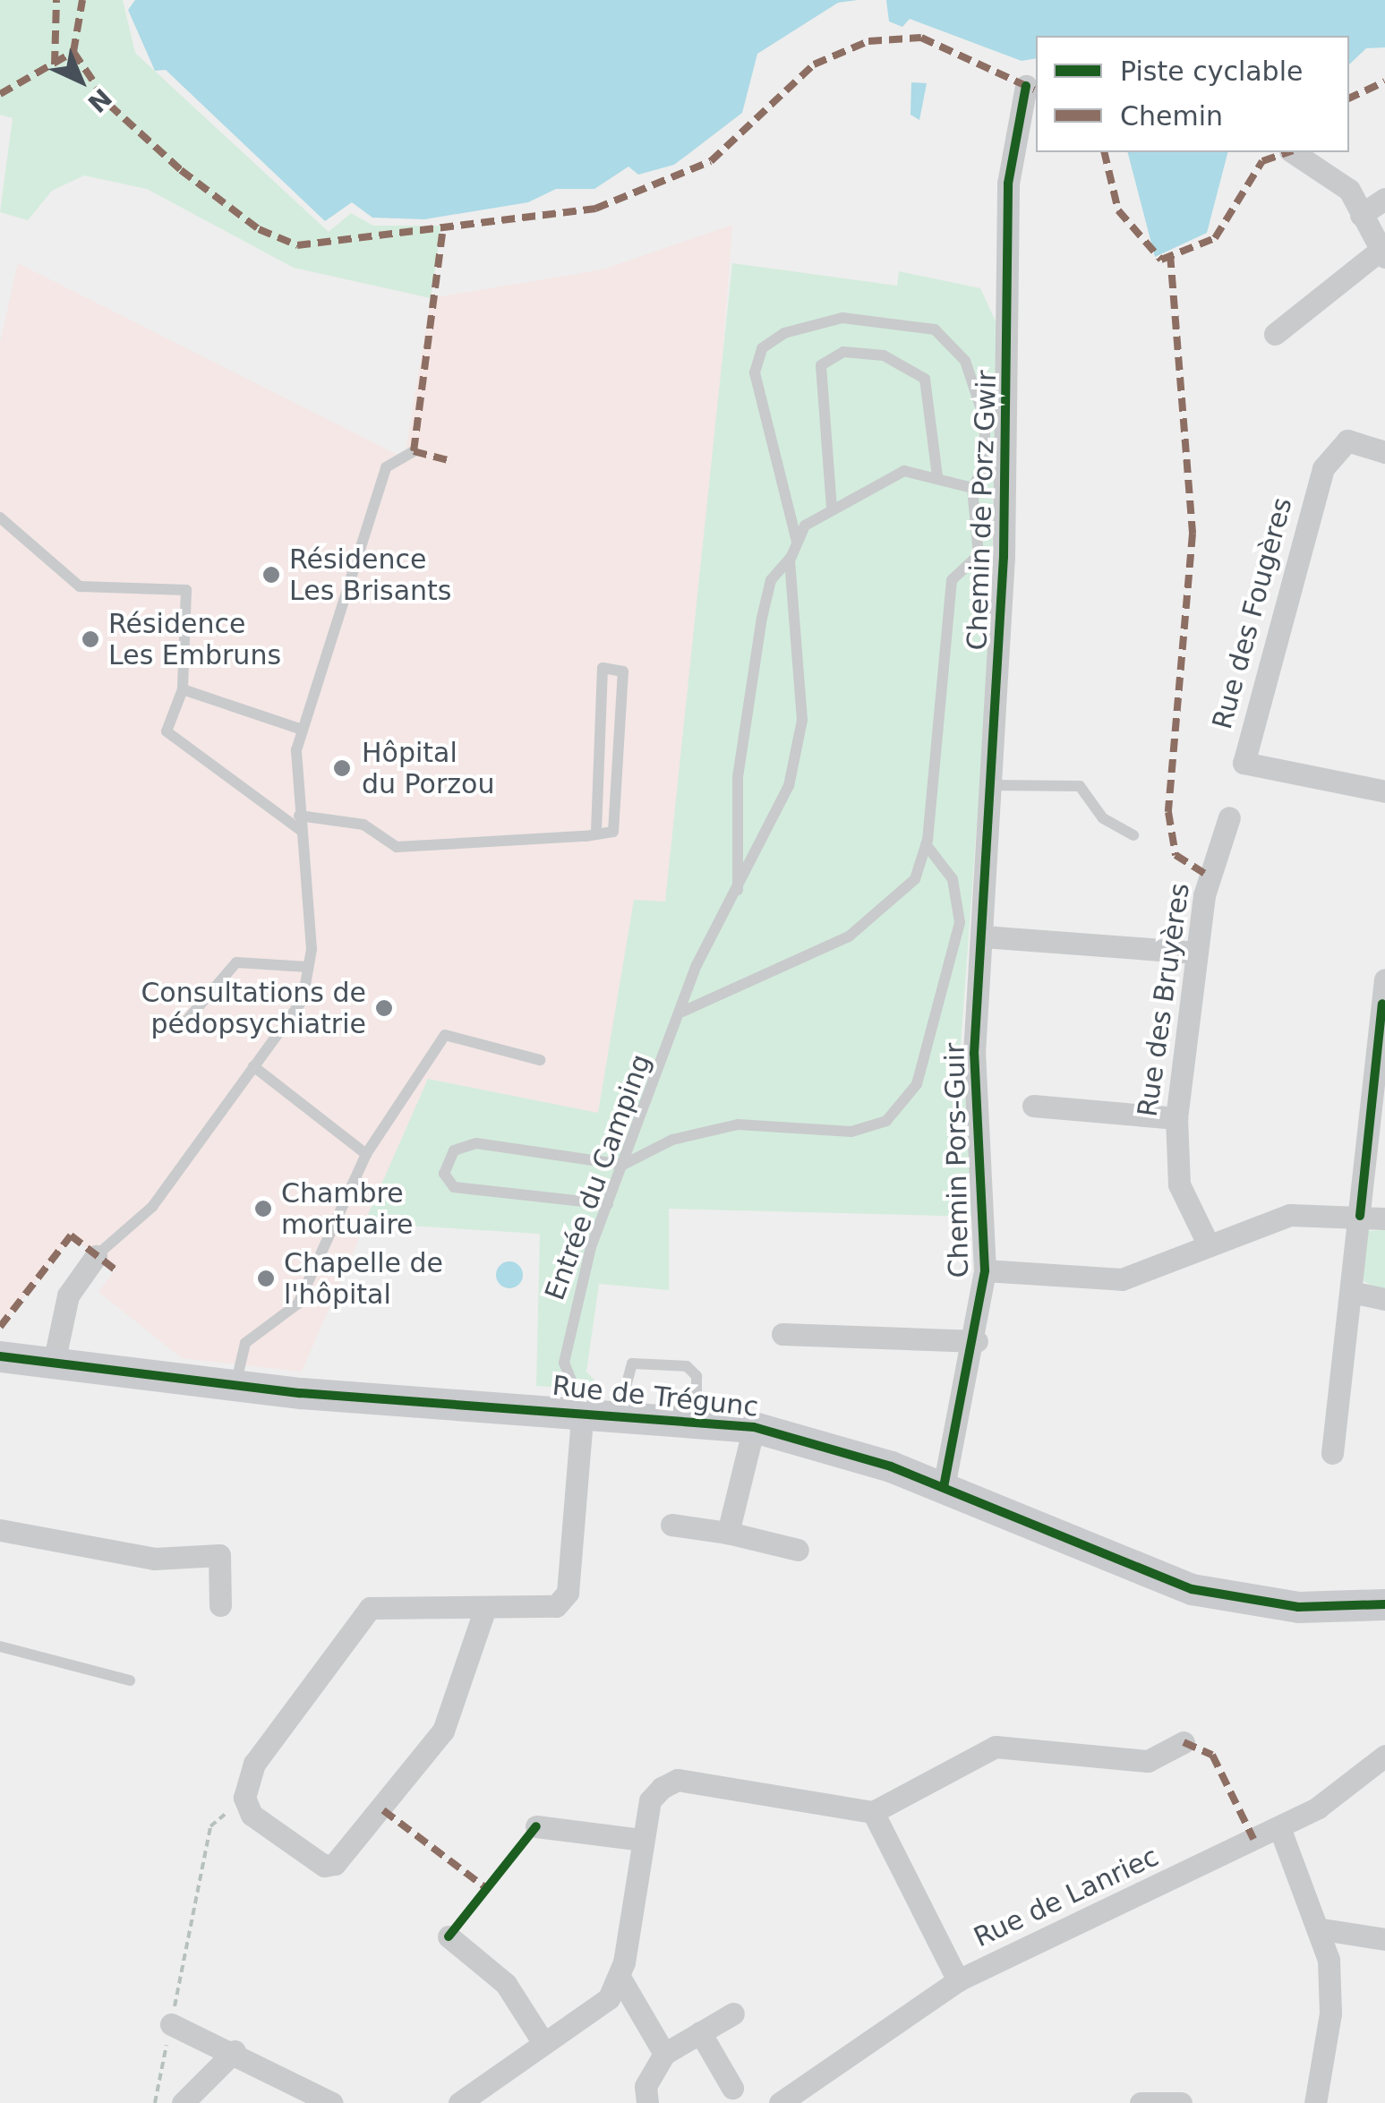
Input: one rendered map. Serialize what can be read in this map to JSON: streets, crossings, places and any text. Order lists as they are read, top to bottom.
{
  "streets": {
    "main road": ["Rue de Trégunc"],
    "street": [
      "Chemin de Porz Gwir",
      "Rue des Fougères",
      "Rue des Bruyères",
      "Chemin Pors-Guir",
      "Rue de Lanriec"
    ],
    "lane": ["Entrée du Camping"]
  },
  "crossings": [
    ["Chemin de Porz Gwir", "Chemin Pors-Guir"],
    ["Chemin Pors-Guir", "Rue de Trégunc"],
    ["Entrée du Camping", "Rue de Trégunc"]
  ],
  "places": [
    "Résidence Les Brisants",
    "Résidence Les Embruns",
    "Hôpital du Porzou",
    "Consultations de pédopsychiatrie",
    "Chambre mortuaire",
    "Chapelle de l'hôpital"
  ],
  "legend": ["Piste cyclable", "Chemin"],
  "north": "bottom right"
}
